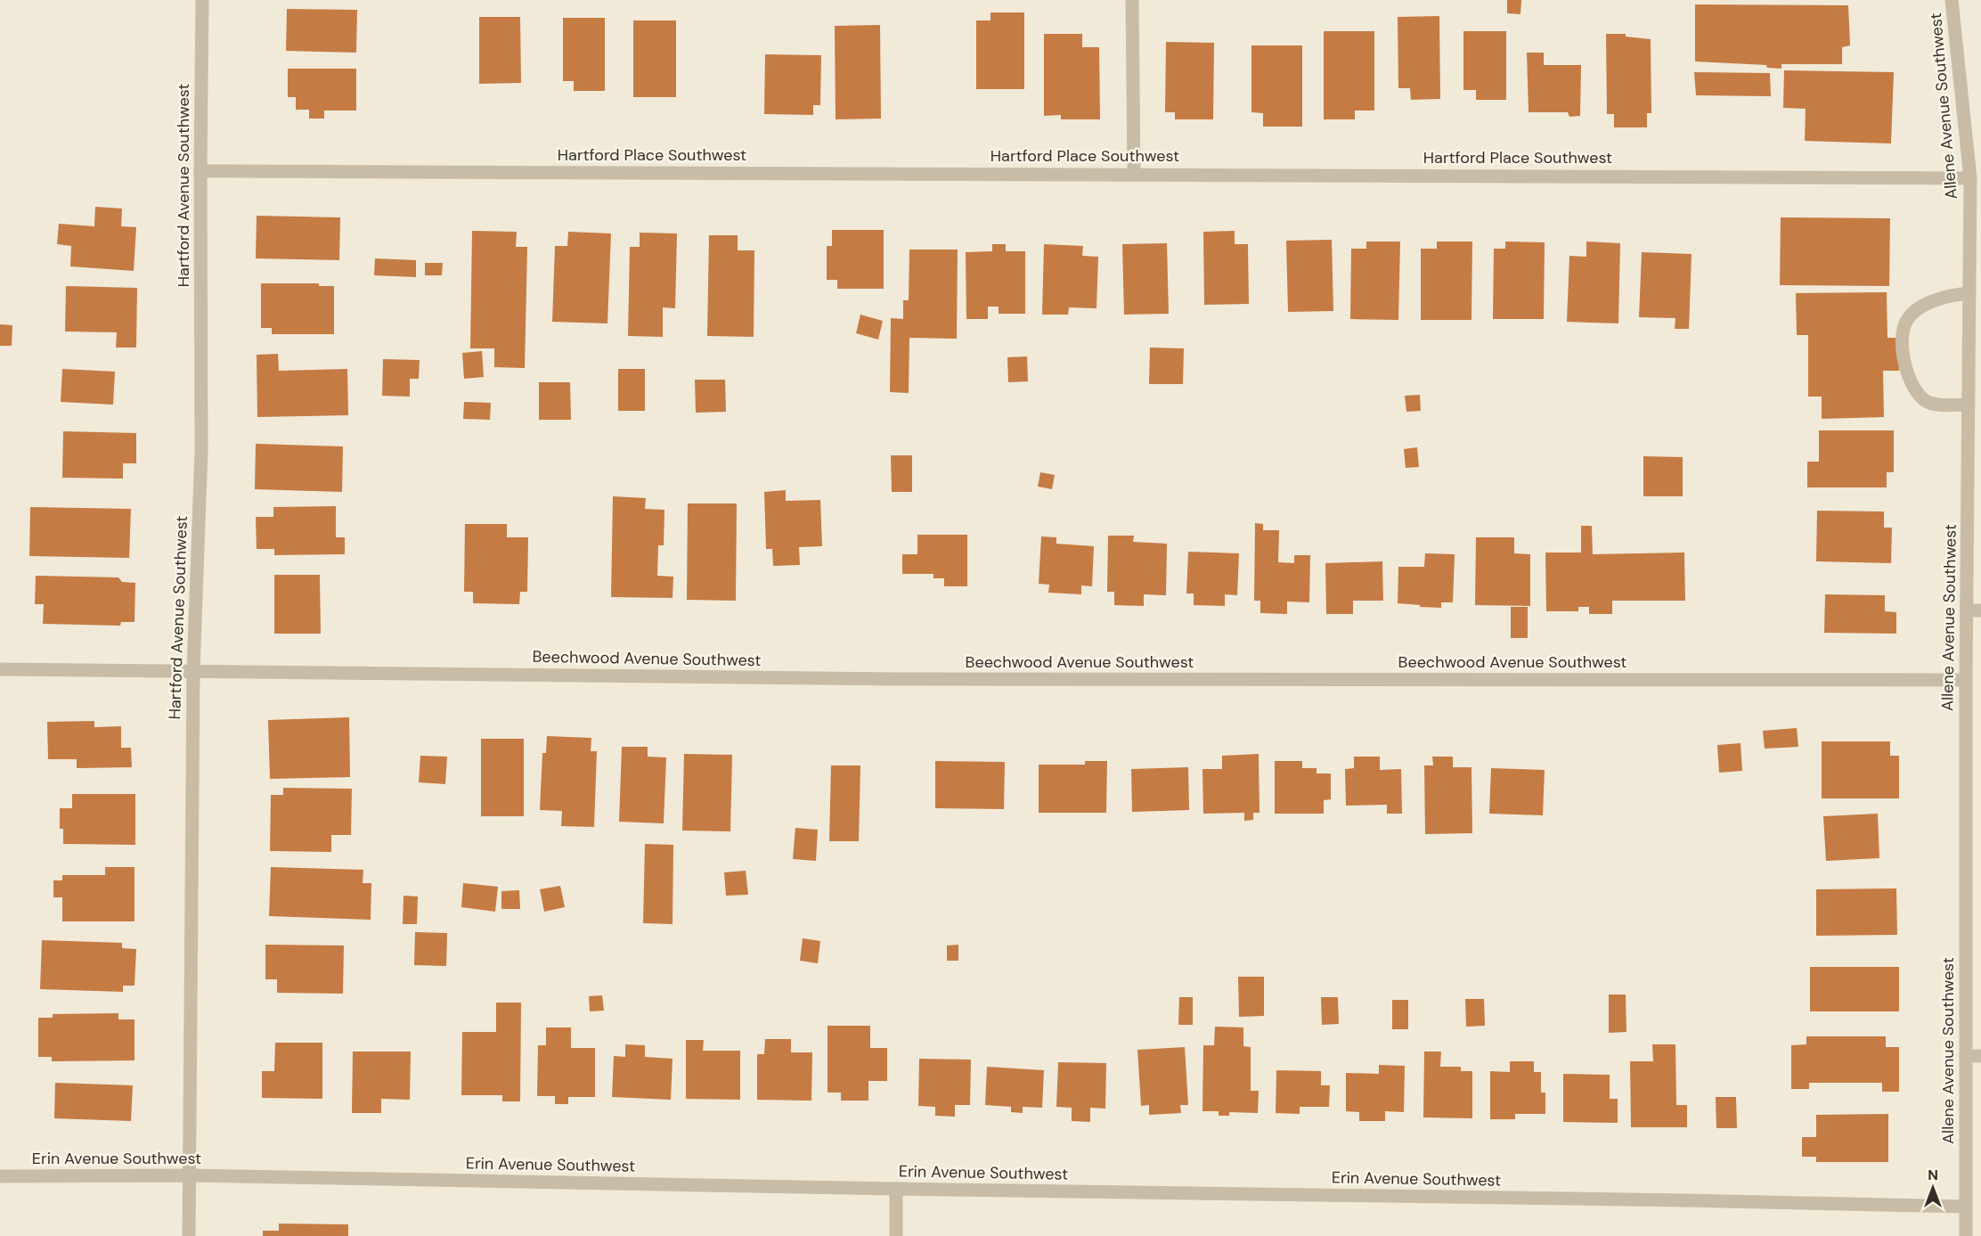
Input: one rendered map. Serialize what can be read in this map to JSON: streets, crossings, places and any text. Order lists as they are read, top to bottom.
{
  "streets": {
    "street": [
      "Allene Avenue Southwest",
      "Hartford Place Southwest",
      "Hartford Avenue Southwest",
      "Beechwood Avenue Southwest",
      "Erin Avenue Southwest"
    ]
  },
  "crossings": [
    ["Allene Avenue Southwest", "Hartford Place Southwest"],
    ["Allene Avenue Southwest", "Beechwood Avenue Southwest"],
    ["Allene Avenue Southwest", "Erin Avenue Southwest"],
    ["Hartford Place Southwest", "Hartford Avenue Southwest"],
    ["Hartford Avenue Southwest", "Beechwood Avenue Southwest"],
    ["Hartford Avenue Southwest", "Erin Avenue Southwest"]
  ],
  "north": "top"
}
